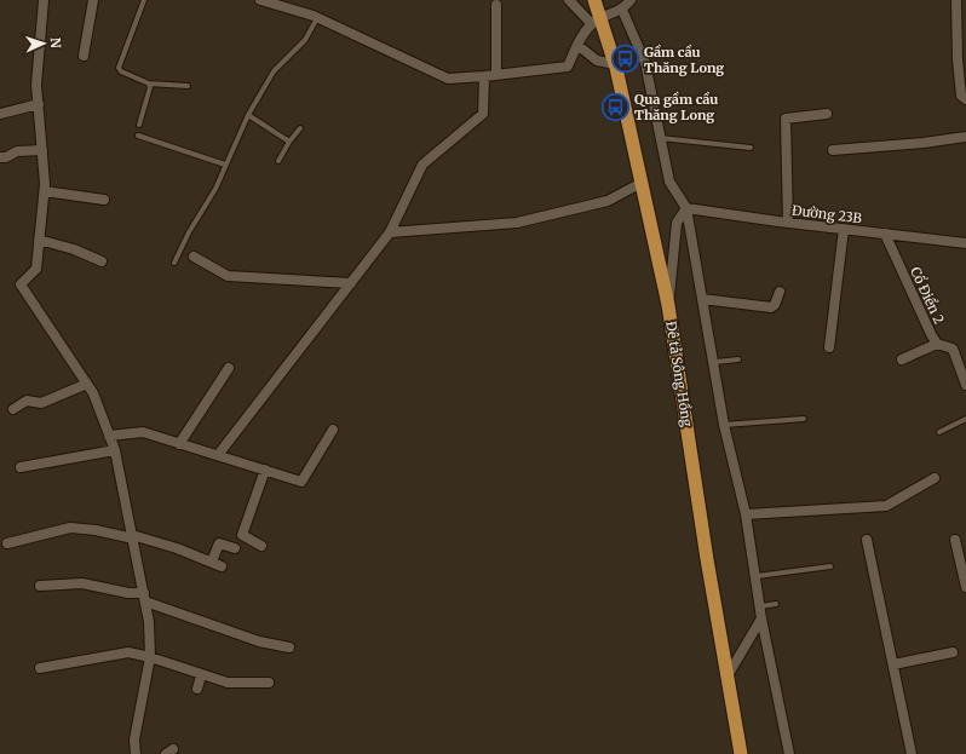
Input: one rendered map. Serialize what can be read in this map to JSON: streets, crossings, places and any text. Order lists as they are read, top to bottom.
{
  "streets": {
    "main road": ["Đê tả Sông Hồng"],
    "street": ["Đường 23B", "Cổ Điển 2"]
  },
  "crossings": [
    ["Đường 23B", "Cổ Điển 2"]
  ],
  "places": {
    "bus stop": ["Gầm cầu Thăng Long", "Qua gầm cầu Thăng Long"]
  },
  "north": "right"
}
